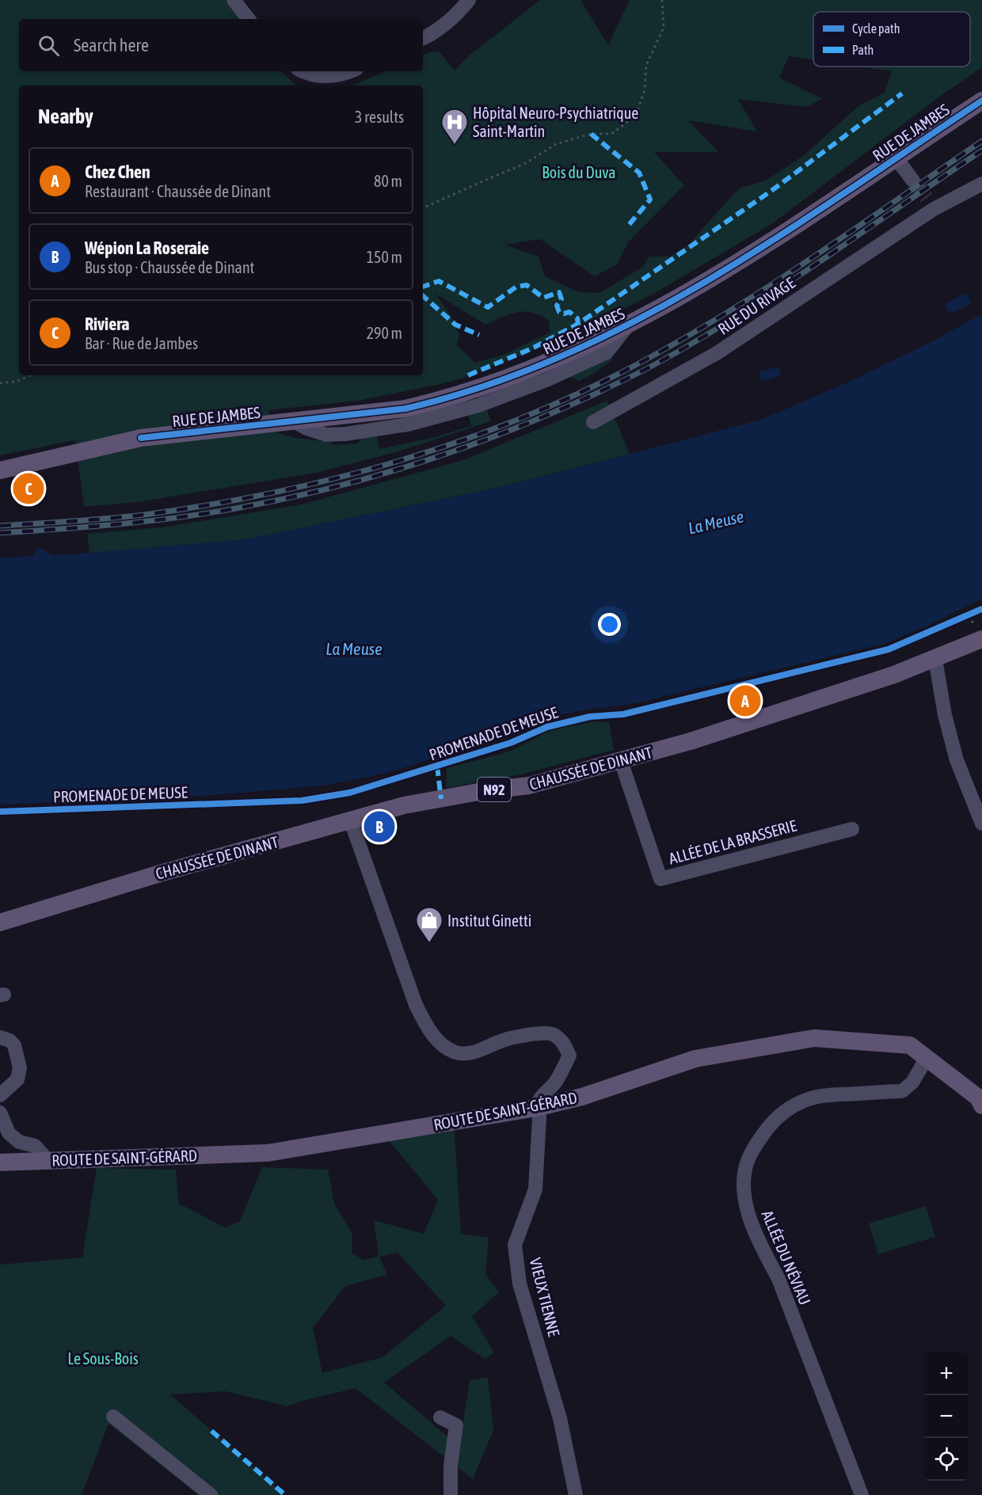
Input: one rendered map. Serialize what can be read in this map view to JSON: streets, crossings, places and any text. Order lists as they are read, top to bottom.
{
  "streets": {
    "main road": [
      "RUE DE JAMBES",
      "CHAUSSÉE DE DINANT",
      "N92",
      "ROUTE DE SAINT-GÉRARD"
    ],
    "street": [
      "RUE DU RIVAGE",
      "ALLÉE DE LA BRASSERIE",
      "ALLÉE DU NÉVIAU",
      "VIEUX TIENNE"
    ],
    "cycle path": ["PROMENADE DE MEUSE"]
  },
  "crossings": [
    ["CHAUSSÉE DE DINANT", "ALLÉE DE LA BRASSERIE"],
    ["ROUTE DE SAINT-GÉRARD", "ALLÉE DU NÉVIAU"],
    ["ROUTE DE SAINT-GÉRARD", "VIEUX TIENNE"]
  ],
  "water": ["La Meuse"],
  "parks": ["Bois du Duva", "Le Sous-Bois"],
  "places": {
    "hospital": ["Hôpital Neuro-Psychiatrique Saint-Martin"],
    "shop": ["Institut Ginetti"]
  },
  "legend": ["Cycle path", "Path"],
  "page": {
    "search": "Search here",
    "heading": ["Nearby", "3 results"],
    "list": [
      {
        "mark": "A",
        "name": "Chez Chen",
        "note": "Restaurant · Chaussée de Dinant",
        "value": "80 m"
      },
      {
        "mark": "B",
        "name": "Wépion La Roseraie",
        "note": "Bus stop · Chaussée de Dinant",
        "value": "150 m"
      },
      {
        "mark": "C",
        "name": "Riviera",
        "note": "Bar · Rue de Jambes",
        "value": "290 m"
      }
    ],
    "pins": ["C", "A", "B"],
    "map_buttons": ["+", "−"]
  }
}
